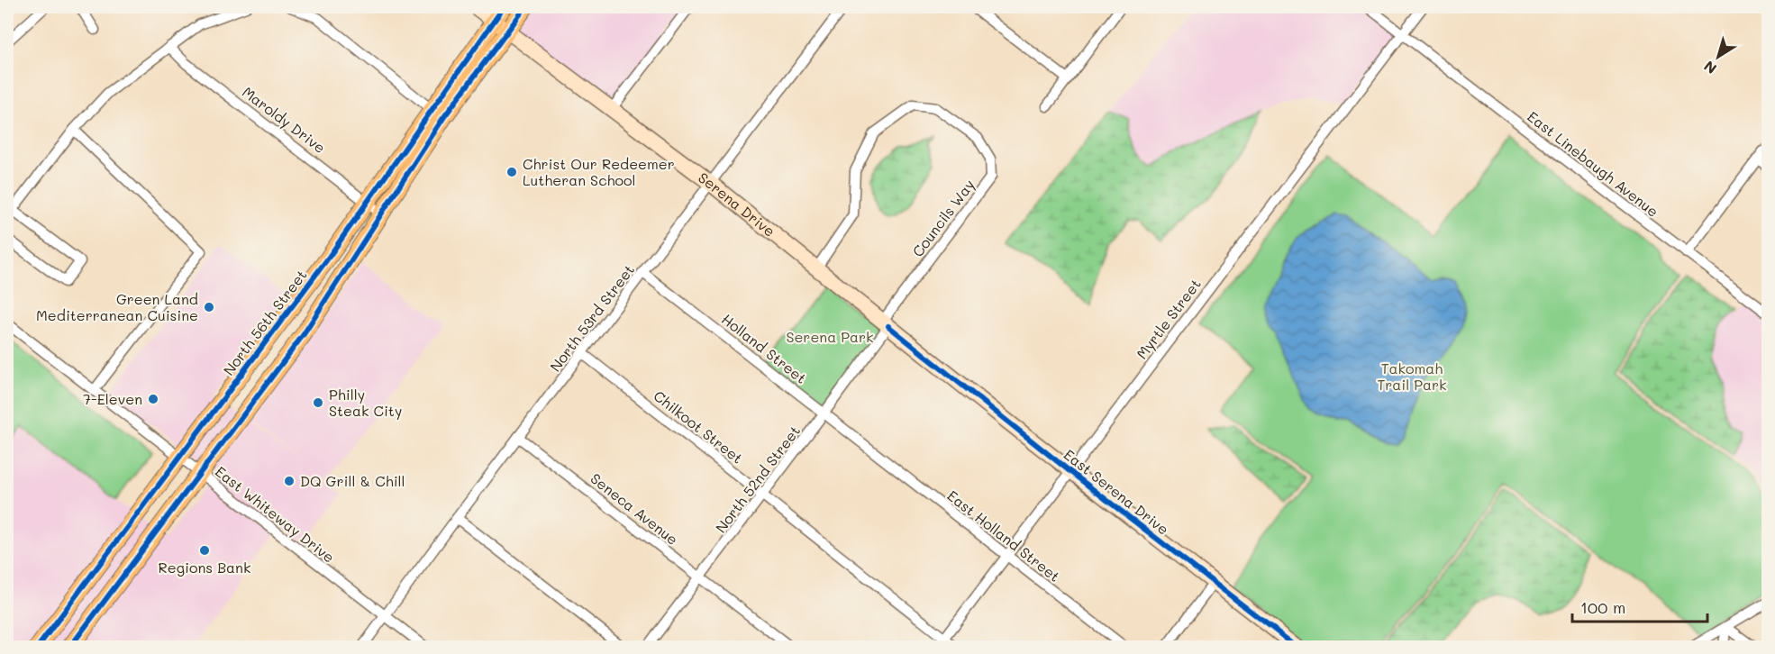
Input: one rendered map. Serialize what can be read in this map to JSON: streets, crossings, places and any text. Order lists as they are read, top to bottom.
{
  "streets": {
    "main road": ["North 56th Street"],
    "street": [
      "Maroldy Drive",
      "East Linebaugh Avenue",
      "Serena Drive",
      "Councils Way",
      "North 53rd Street",
      "Myrtle Street",
      "Holland Street",
      "Chilkoot Street",
      "North 52nd Street",
      "East Serena Drive",
      "Seneca Avenue",
      "East Whiteway Drive",
      "East Holland Street"
    ]
  },
  "crossings": [
    ["Maroldy Drive", "North 56th Street"],
    ["East Linebaugh Avenue", "Myrtle Street"],
    ["Serena Drive", "Councils Way"],
    ["Serena Drive", "North 53rd Street"],
    ["Serena Drive", "North 56th Street"],
    ["Serena Drive", "North 52nd Street"],
    ["Serena Drive", "East Serena Drive"],
    ["Councils Way", "North 52nd Street"],
    ["North 53rd Street", "Holland Street"],
    ["North 53rd Street", "Chilkoot Street"],
    ["North 53rd Street", "Seneca Avenue"],
    ["North 53rd Street", "East Whiteway Drive"],
    ["Myrtle Street", "Chilkoot Street"],
    ["Myrtle Street", "East Serena Drive"],
    ["Myrtle Street", "East Holland Street"],
    ["North 56th Street", "East Whiteway Drive"],
    ["Holland Street", "North 52nd Street"],
    ["Holland Street", "East Holland Street"],
    ["Chilkoot Street", "North 52nd Street"],
    ["North 52nd Street", "Seneca Avenue"]
  ],
  "parks": ["Serena Park", "Takomah Trail Park"],
  "places": [
    "Christ Our Redeemer Lutheran School",
    "Green Land Mediterranean Cuisine",
    "7-Eleven",
    "Philly Steak City",
    "DQ Grill & Chill",
    "Regions Bank"
  ],
  "scale_bar": "100 m",
  "north": "bottom left"
}
